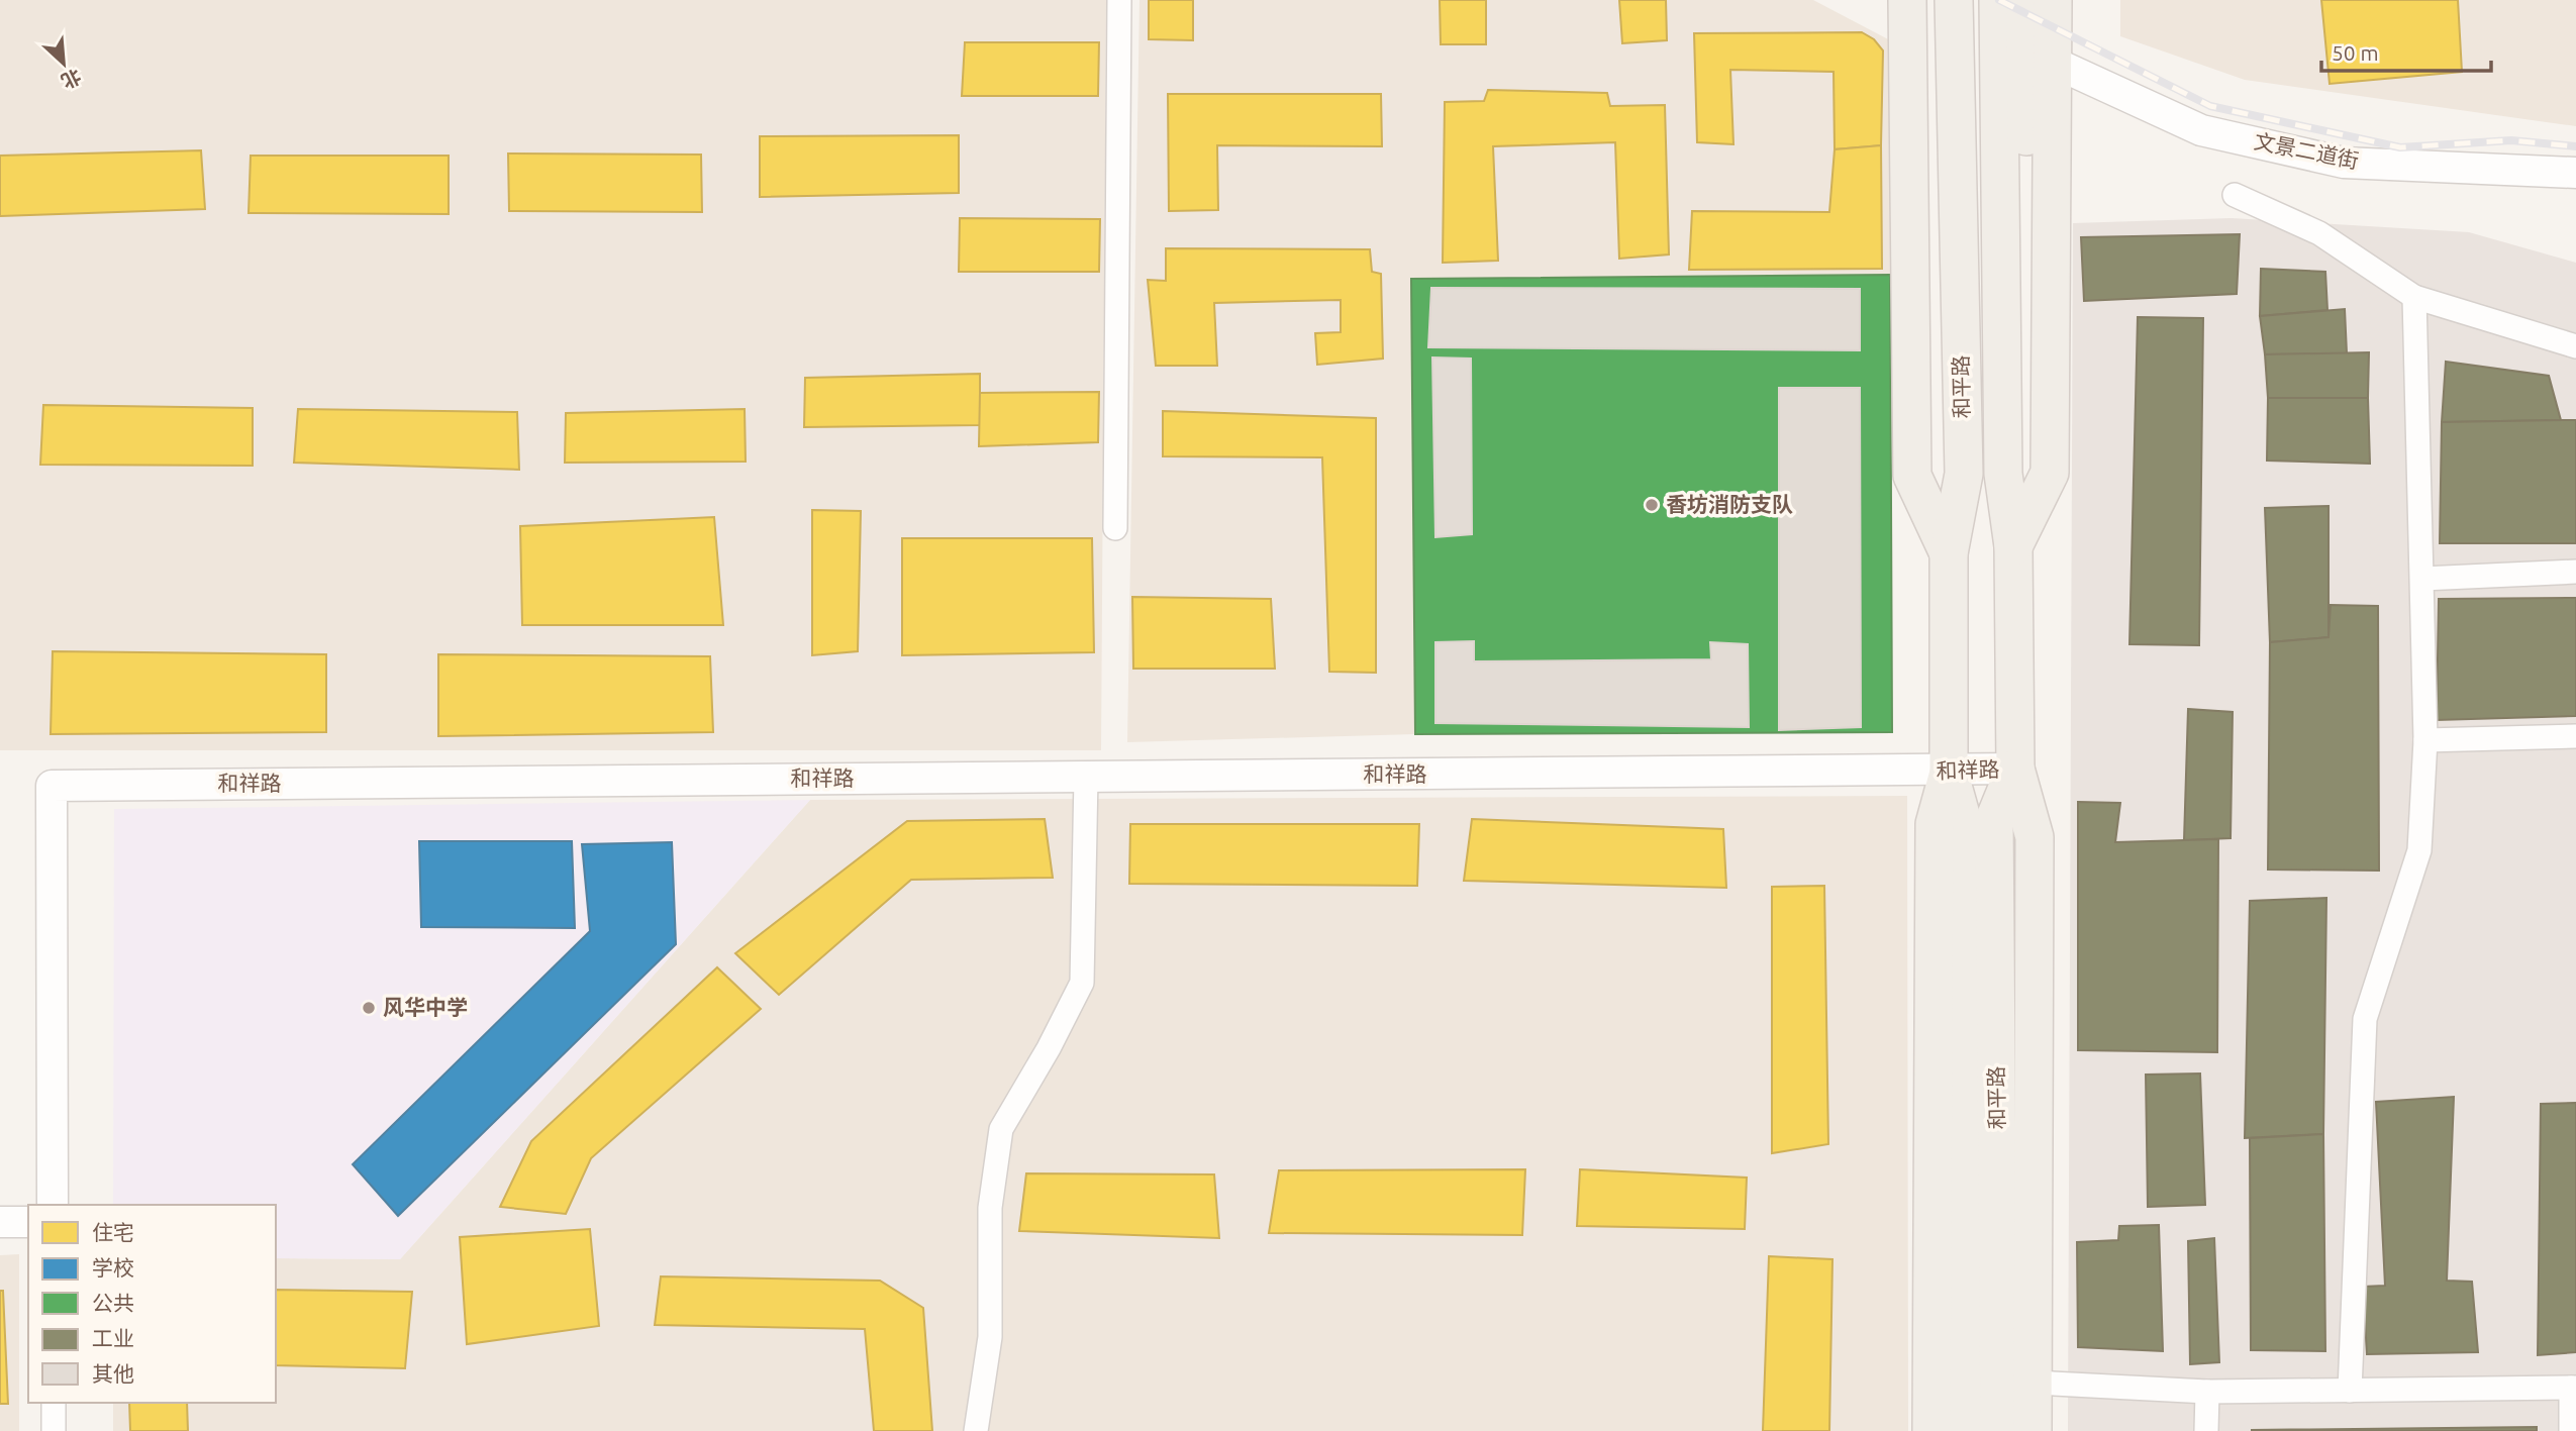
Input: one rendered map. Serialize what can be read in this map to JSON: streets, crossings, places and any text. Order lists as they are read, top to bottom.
{
  "streets": {
    "main road": ["和平路"],
    "street": ["文景二道街", "和祥路"]
  },
  "crossings": [
    ["和平路", "和祥路"]
  ],
  "places": ["香坊消防支队", "风华中学"],
  "legend": [
    "住宅",
    "学校",
    "公共",
    "工业",
    "其他"
  ],
  "scale_bar": "50 m",
  "north": "bottom right"
}
